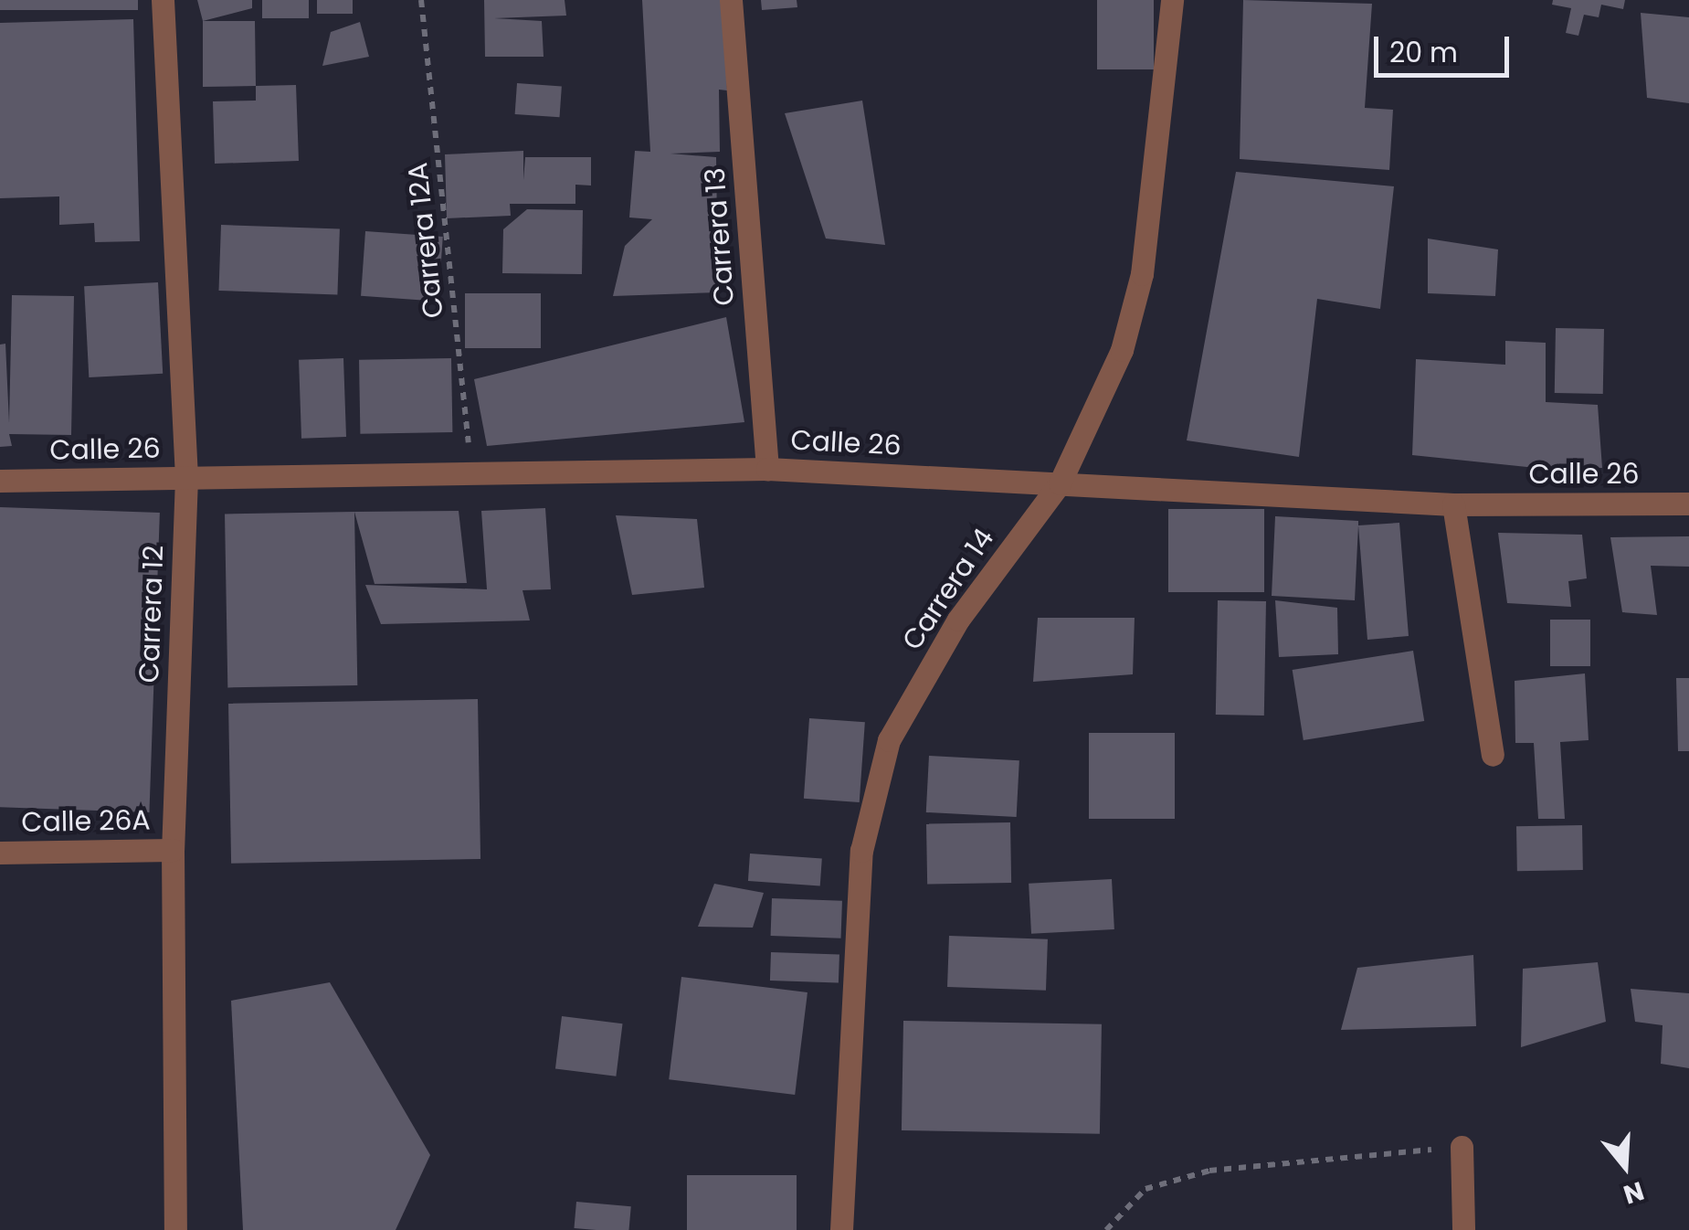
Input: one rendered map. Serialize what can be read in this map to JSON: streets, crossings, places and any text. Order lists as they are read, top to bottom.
{
  "streets": {
    "street": [
      "Carrera 13",
      "Calle 26",
      "Carrera 14",
      "Carrera 12",
      "Calle 26A"
    ],
    "path": ["Carrera 12A"]
  },
  "crossings": [
    ["Carrera 13", "Calle 26"],
    ["Carrera 12A", "Calle 26"],
    ["Calle 26", "Carrera 14"],
    ["Calle 26", "Carrera 12"],
    ["Carrera 12", "Calle 26A"]
  ],
  "scale_bar": "20 m",
  "north": "bottom"
}
